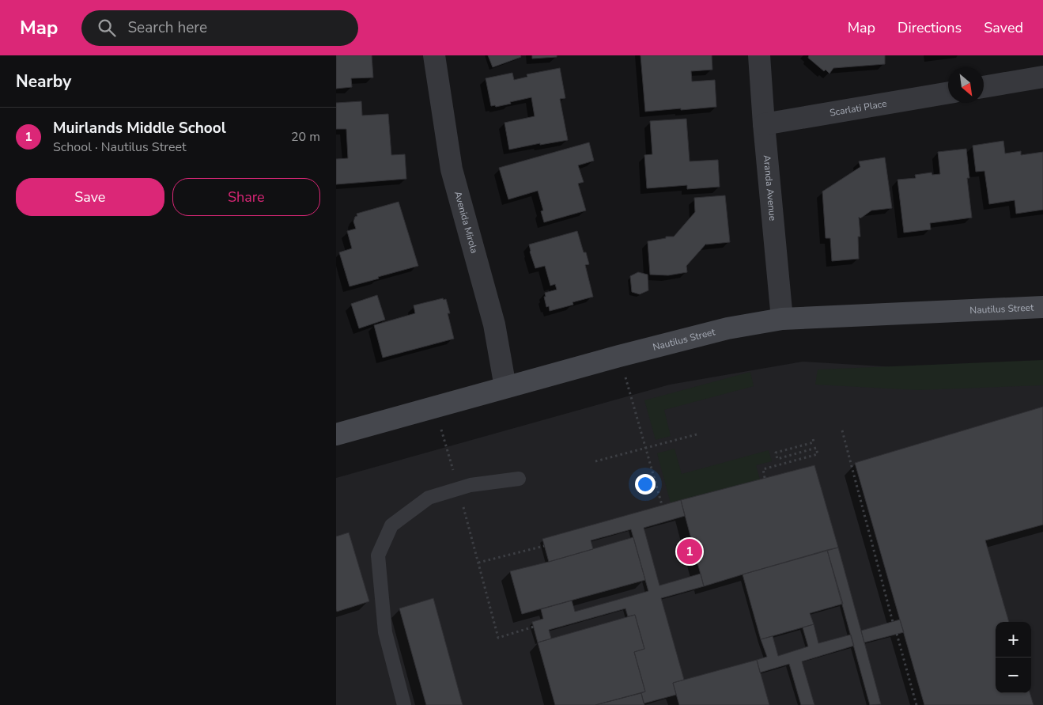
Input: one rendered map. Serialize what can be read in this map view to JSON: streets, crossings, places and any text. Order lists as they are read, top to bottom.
{
  "streets": {
    "main road": ["Nautilus Street"],
    "street": ["Scarlati Place", "Aranda Avenue", "Avenida Mirola"]
  },
  "crossings": [
    ["Scarlati Place", "Aranda Avenue"],
    ["Aranda Avenue", "Nautilus Street"],
    ["Avenida Mirola", "Nautilus Street"]
  ],
  "north": "bottom right",
  "page": {
    "header": "Map",
    "search": "Search here",
    "nav": ["Map", "Directions", "Saved"],
    "heading": "Nearby",
    "list": [
      {
        "mark": "1",
        "name": "Muirlands Middle School",
        "note": "School · Nautilus Street",
        "value": "20 m"
      }
    ],
    "buttons": ["Save", "Share"],
    "pins": "1",
    "map_buttons": ["+", "−"]
  }
}
